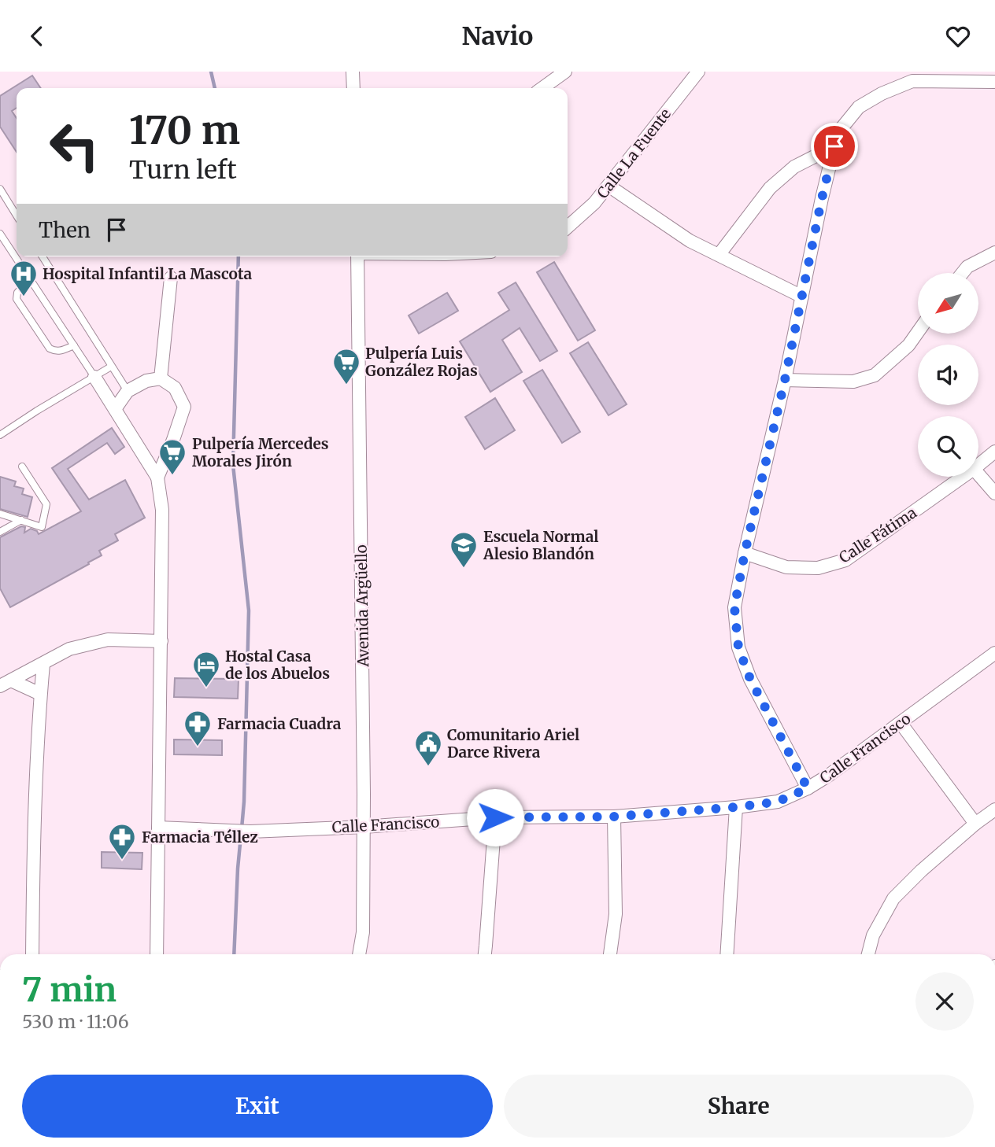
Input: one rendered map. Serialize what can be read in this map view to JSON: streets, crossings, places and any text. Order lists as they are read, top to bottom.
{
  "streets": {
    "street": [
      "Calle La Fuente",
      "Calle Fátima",
      "Avenida Argüello",
      "Calle Francisco"
    ]
  },
  "crossings": [
    ["Avenida Argüello", "Calle Francisco"]
  ],
  "places": {
    "hospital": ["Hospital Infantil La Mascota"],
    "supermarket": ["Pulpería Luis González Rojas", "Pulpería Mercedes Morales Jirón"],
    "school or university": ["Escuela Normal Alesio Blandón"],
    "hotel": ["Hostal Casa de los Abuelos"],
    "pharmacy": ["Farmacia Cuadra", "Farmacia Téllez"],
    "public building": ["Comunitario Ariel Darce Rivera"]
  },
  "north": "bottom left",
  "page": {
    "header": "Navio",
    "turn": ["170 m", "Turn left"],
    "then": "Then",
    "heading": ["7 min", "530 m · 11:06"],
    "buttons": ["Exit", "Share"]
  }
}
